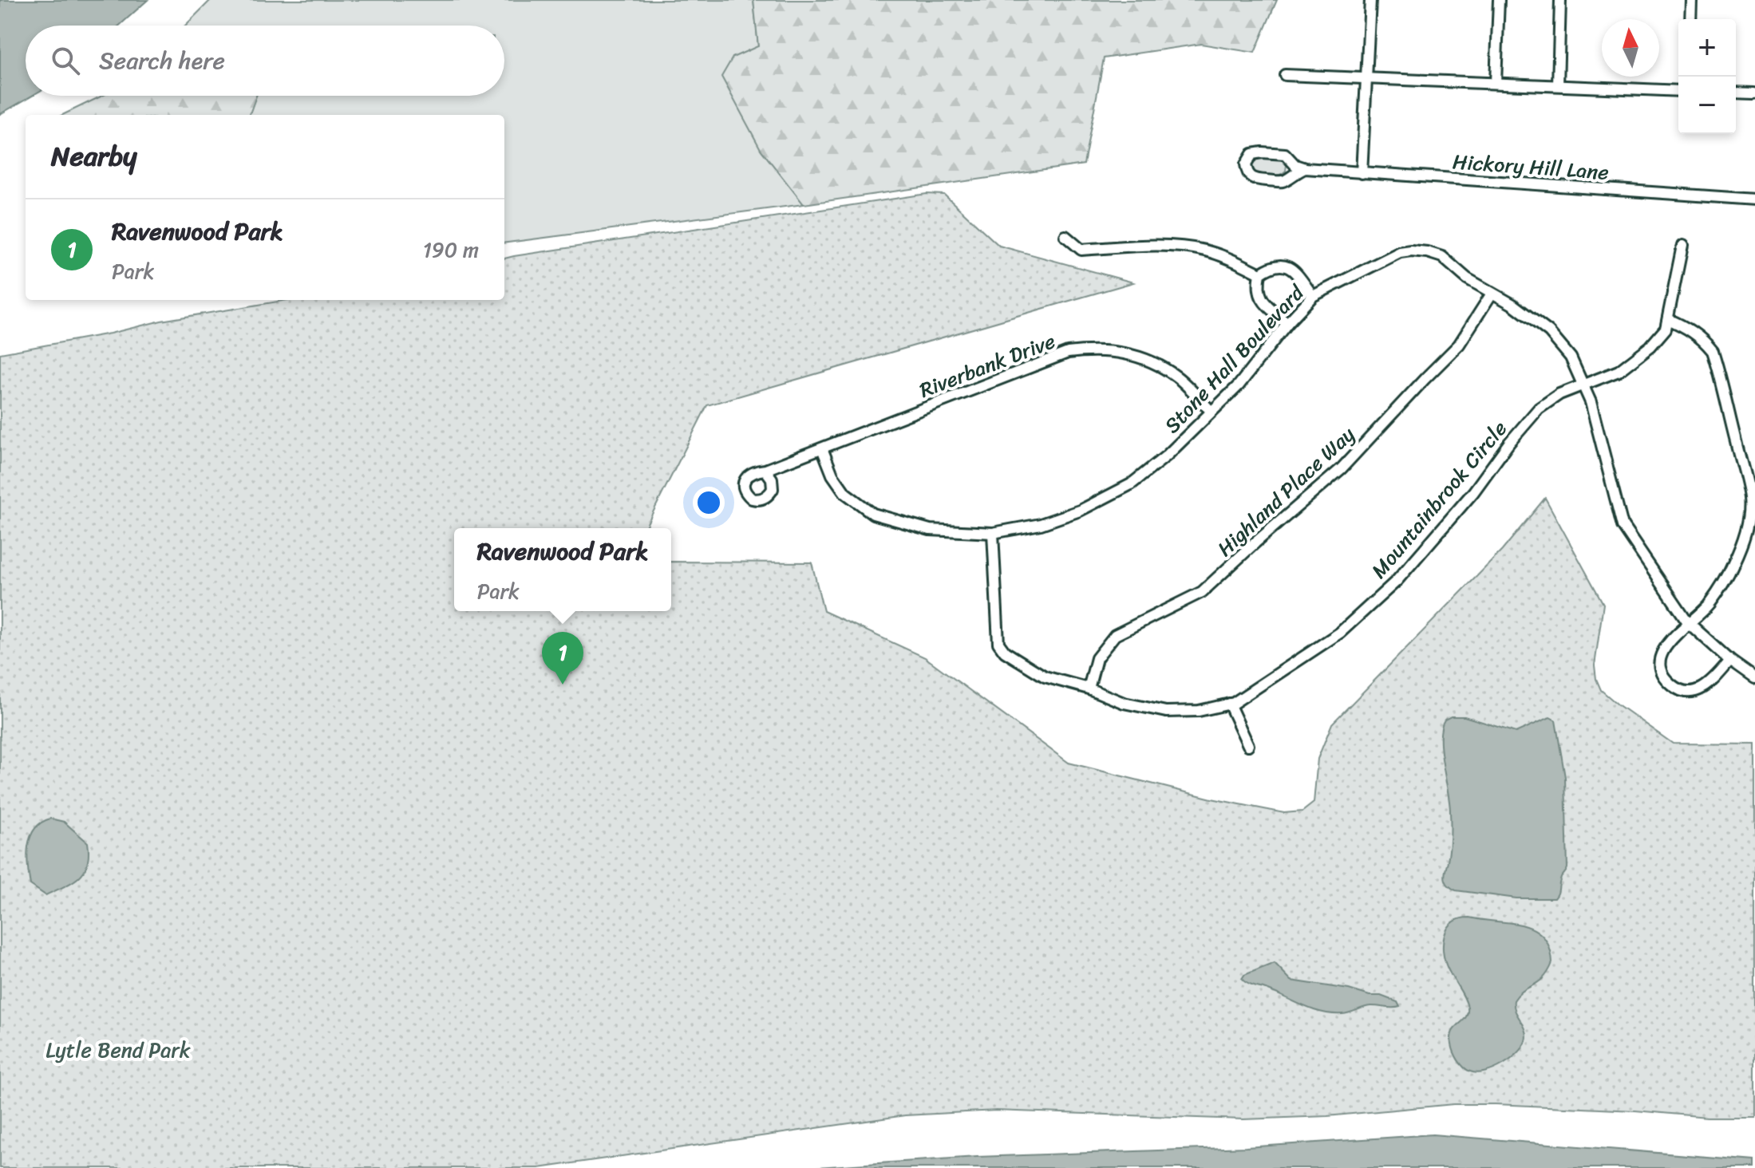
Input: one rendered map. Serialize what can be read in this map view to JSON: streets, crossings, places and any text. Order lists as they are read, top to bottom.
{
  "streets": {
    "street": [
      "Hickory Hill Lane",
      "Stone Hall Boulevard",
      "Riverbank Drive",
      "Highland Place Way",
      "Mountainbrook Circle"
    ]
  },
  "crossings": [
    ["Stone Hall Boulevard", "Riverbank Drive"],
    ["Stone Hall Boulevard", "Highland Place Way"],
    ["Stone Hall Boulevard", "Mountainbrook Circle"],
    ["Highland Place Way", "Mountainbrook Circle"]
  ],
  "parks": ["Lytle Bend Park"],
  "north": "top",
  "page": {
    "map_buttons": ["+", "−"],
    "search": "Search here",
    "heading": "Nearby",
    "list": [
      {
        "mark": "1",
        "name": "Ravenwood Park",
        "note": "Park",
        "value": "190 m"
      }
    ],
    "popup": ["Ravenwood Park", "Park"],
    "pins": "1"
  }
}
